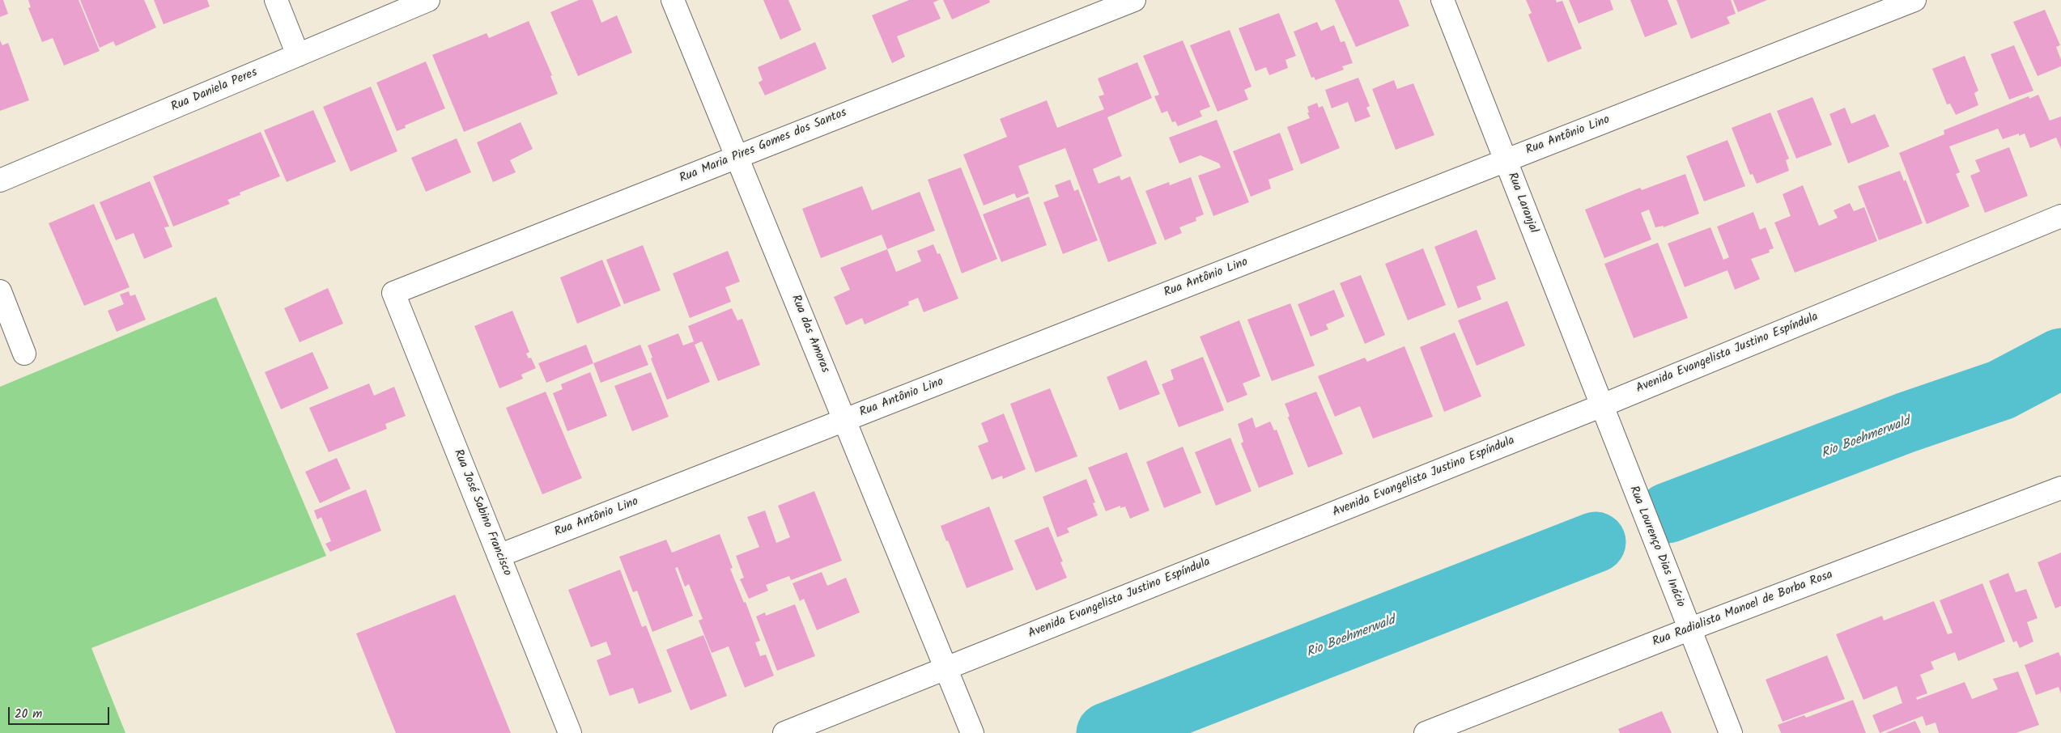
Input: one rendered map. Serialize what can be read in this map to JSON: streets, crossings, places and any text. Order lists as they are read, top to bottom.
{
  "streets": {
    "street": [
      "Rua Daniela Peres",
      "Rua Antônio Lino",
      "Rua Maria Pires Gomes dos Santos",
      "Rua Laranjal",
      "Rua das Amoras",
      "Avenida Evangelista Justino Espíndula",
      "Rua José Sabino Francisco",
      "Rua Lourenço Dias Inácio",
      "Rua Radialista Manoel de Borba Rosa"
    ]
  },
  "crossings": [
    ["Rua Antônio Lino", "Rua Laranjal"],
    ["Rua Antônio Lino", "Rua das Amoras"],
    ["Rua Antônio Lino", "Rua José Sabino Francisco"],
    ["Rua Maria Pires Gomes dos Santos", "Rua das Amoras"],
    ["Rua Maria Pires Gomes dos Santos", "Rua José Sabino Francisco"],
    ["Rua Laranjal", "Avenida Evangelista Justino Espíndula"],
    ["Rua Laranjal", "Rua Lourenço Dias Inácio"],
    ["Rua das Amoras", "Avenida Evangelista Justino Espíndula"],
    ["Avenida Evangelista Justino Espíndula", "Rua Lourenço Dias Inácio"],
    ["Rua Lourenço Dias Inácio", "Rua Radialista Manoel de Borba Rosa"]
  ],
  "water": ["Rio Boehmerwald"],
  "scale_bar": "20 m"
}
